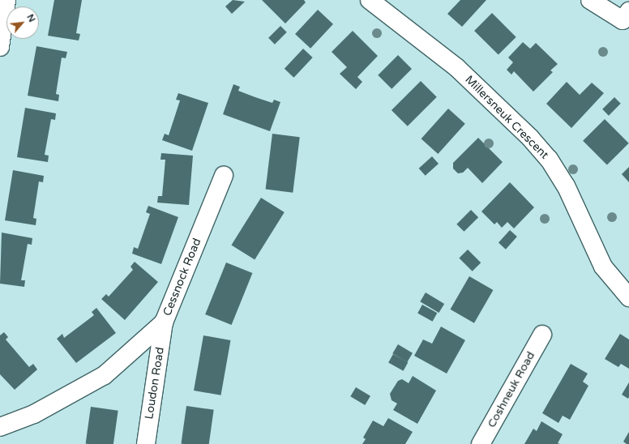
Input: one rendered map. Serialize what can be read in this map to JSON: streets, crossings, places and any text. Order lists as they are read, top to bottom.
{
  "streets": {
    "street": [
      "Millersneuk Crescent",
      "Cessnock Road",
      "Loudon Road",
      "Coshneuk Road"
    ]
  },
  "crossings": [
    ["Cessnock Road", "Loudon Road"]
  ],
  "north": "top right"
}
